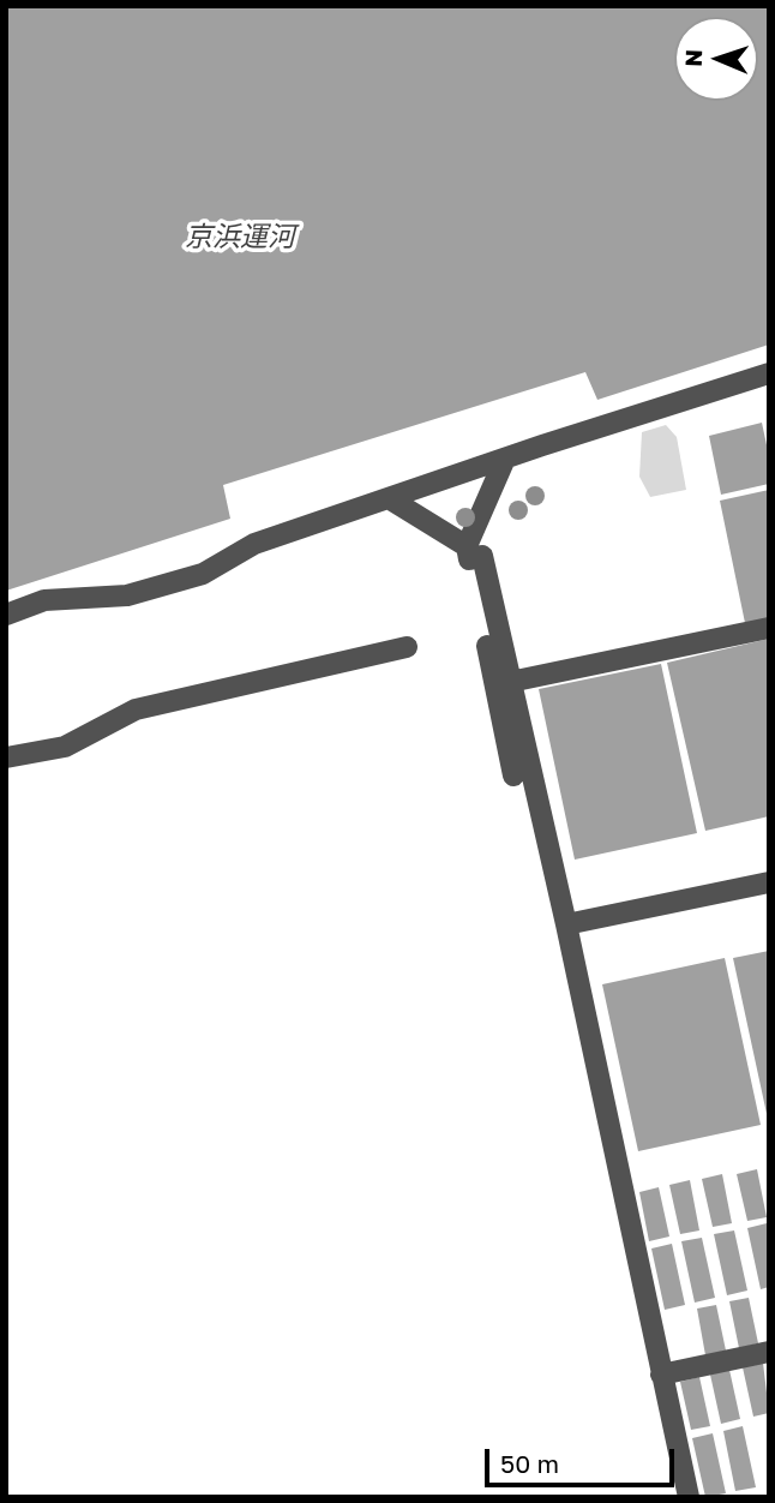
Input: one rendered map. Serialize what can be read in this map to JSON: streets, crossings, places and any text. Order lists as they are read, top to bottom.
{
  "water": ["京浜運河"],
  "scale_bar": "50 m",
  "north": "left"
}
